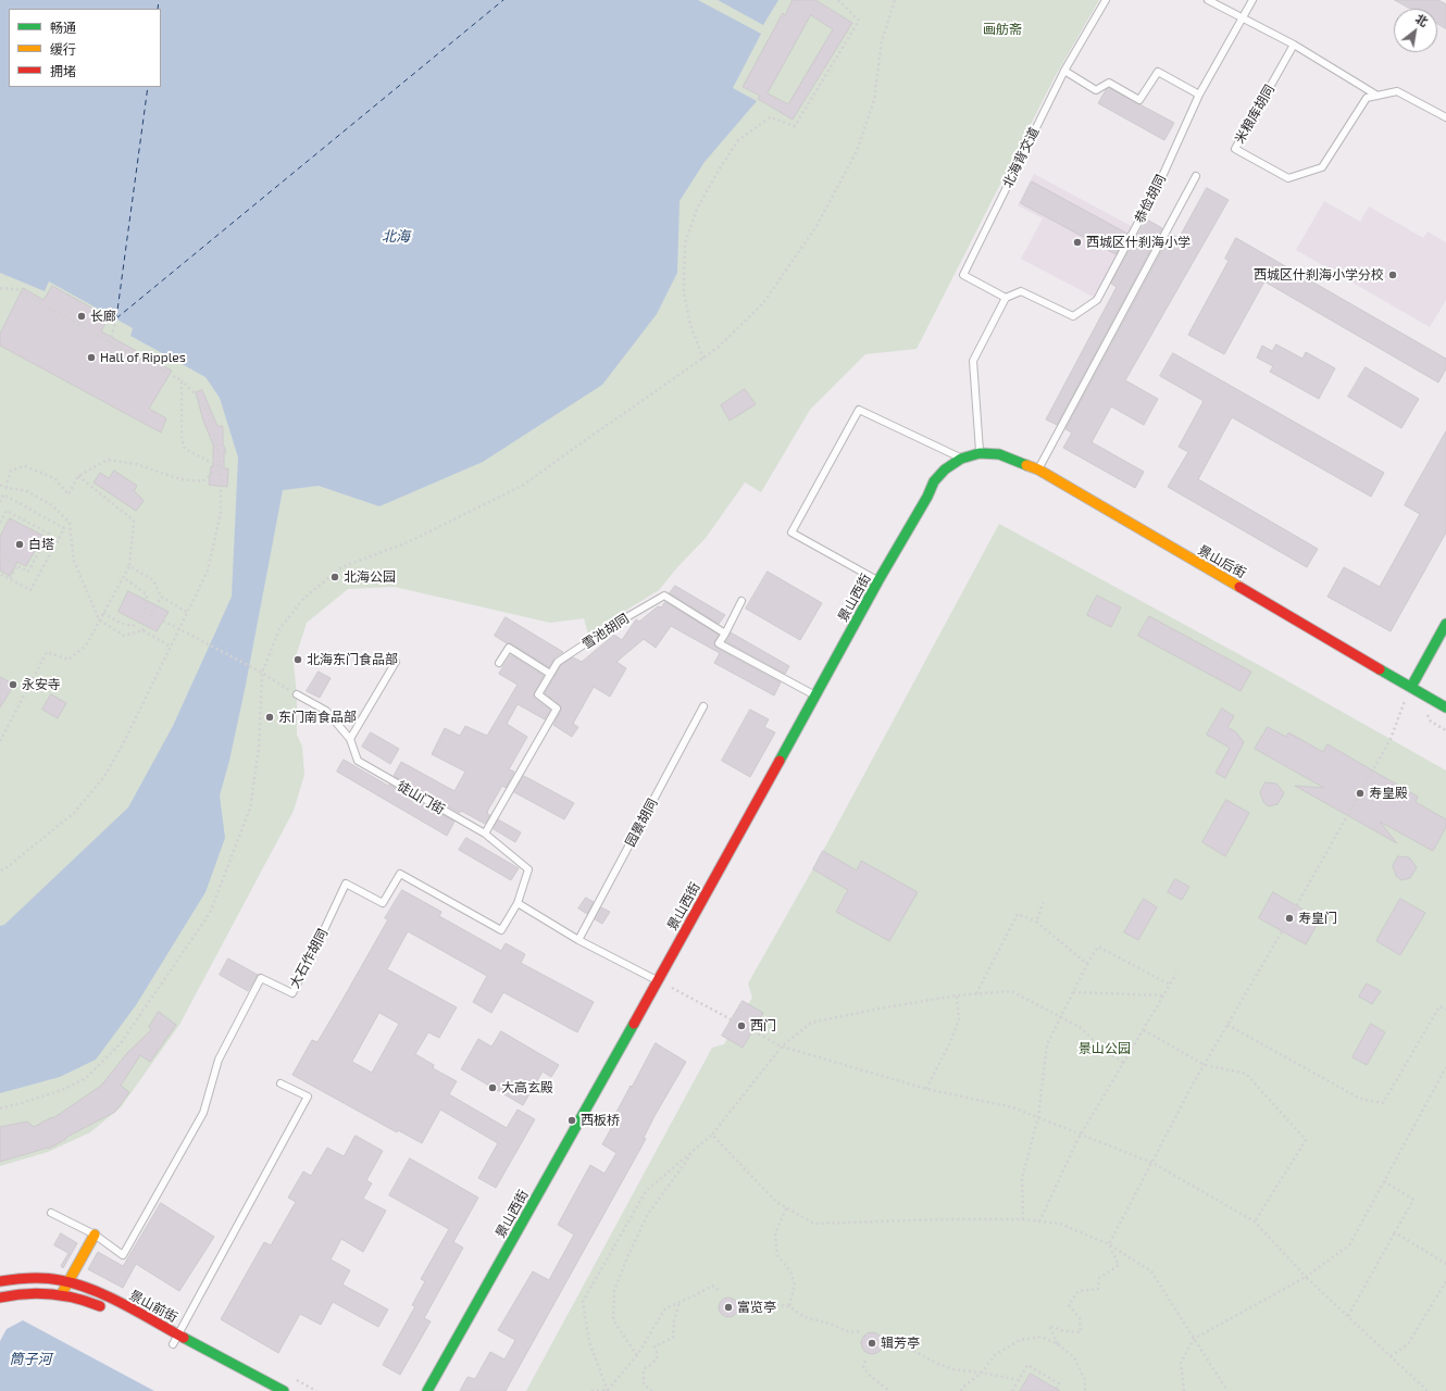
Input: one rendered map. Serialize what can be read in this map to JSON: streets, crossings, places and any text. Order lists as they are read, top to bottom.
{
  "streets": {
    "street": ["景山后街", "景山西街", "景山前街"],
    "lane": [
      "米粮库胡同",
      "北海背交道",
      "恭俭胡同",
      "雪池胡同",
      "徒山门街",
      "园景胡同",
      "大石作胡同"
    ]
  },
  "crossings": [
    ["北海背交道", "恭俭胡同"],
    ["景山后街", "景山西街"],
    ["雪池胡同", "徒山门街"],
    ["徒山门街", "大石作胡同"]
  ],
  "water": ["北海", "筒子河"],
  "parks": ["画舫斋", "景山公园"],
  "places": [
    "西城区什刹海小学",
    "西城区什刹海小学分校",
    "长廊",
    "Hall of Ripples",
    "白塔",
    "北海公园",
    "北海东门食品部",
    "永安寺",
    "东门南食品部",
    "寿皇殿",
    "寿皇门",
    "西门",
    "大高玄殿",
    "西板桥",
    "富览亭",
    "辑芳亭"
  ],
  "legend": ["畅通", "缓行", "拥堵"],
  "north": "top right"
}
